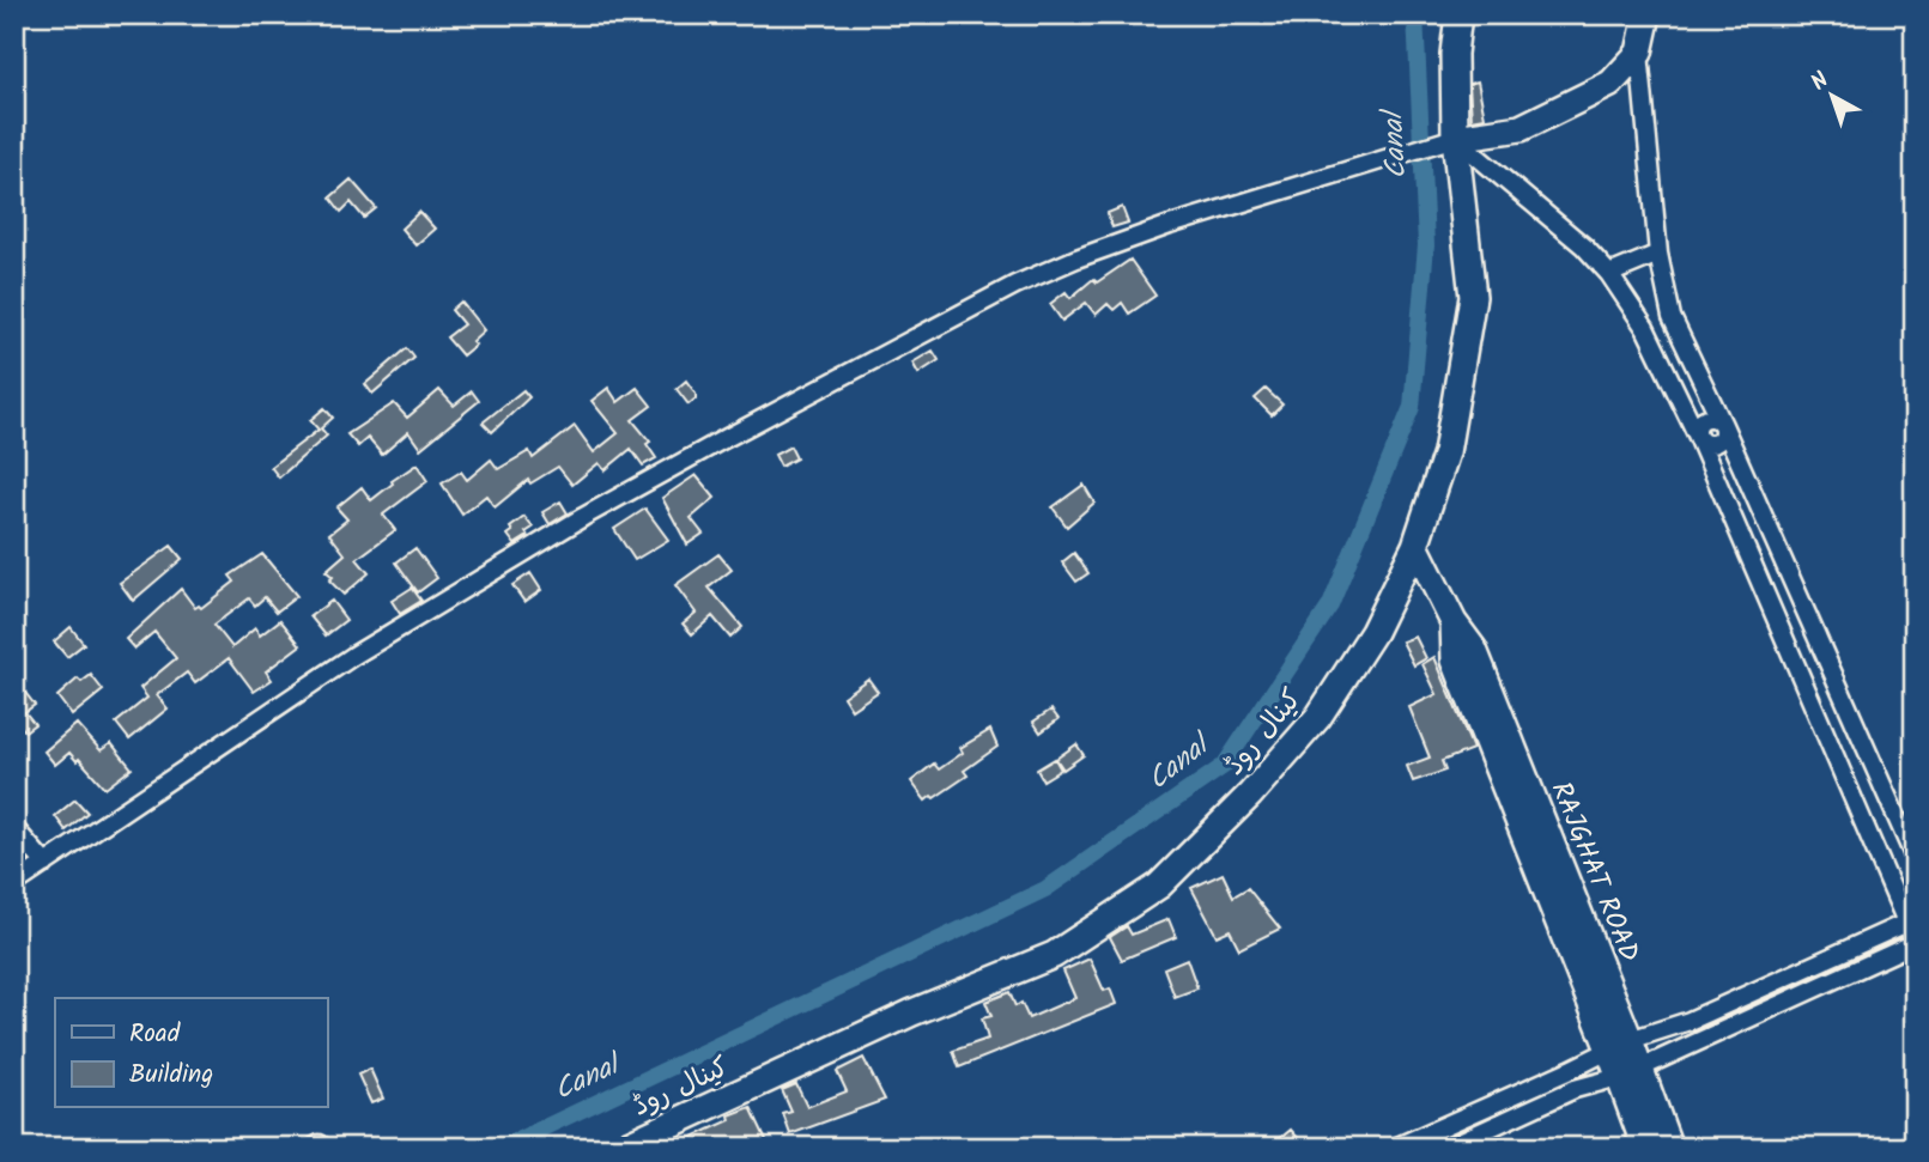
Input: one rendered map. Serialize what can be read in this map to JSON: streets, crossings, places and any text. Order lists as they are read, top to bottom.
{
  "streets": {
    "street": ["کینال روڈ", "RAJGHAT ROAD"]
  },
  "crossings": [
    ["کینال روڈ", "RAJGHAT ROAD"]
  ],
  "water": ["Canal"],
  "legend": ["Road", "Building"],
  "north": "top left"
}
